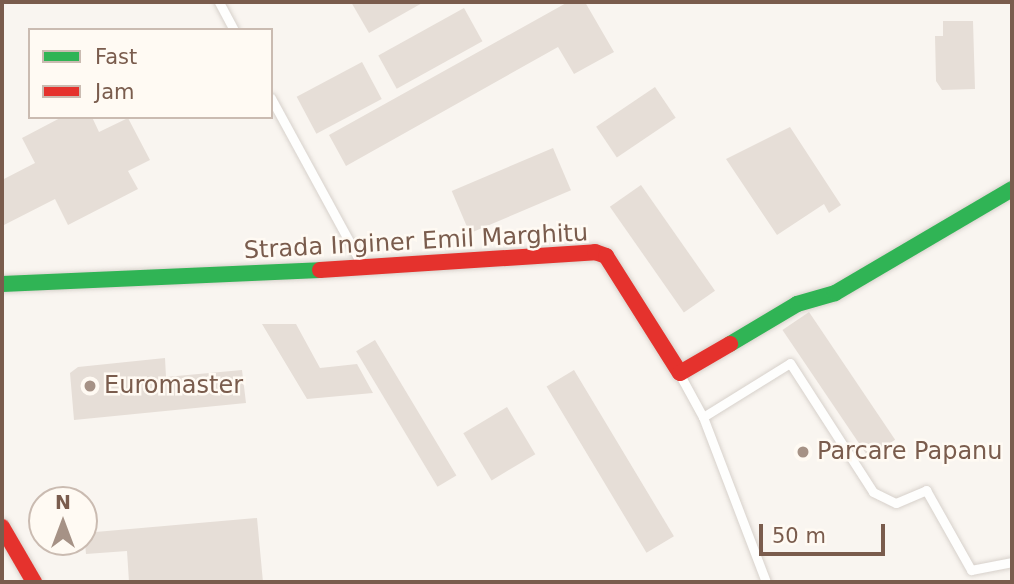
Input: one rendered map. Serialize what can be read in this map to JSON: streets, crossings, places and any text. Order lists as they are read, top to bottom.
{
  "streets": {
    "street": ["Strada Inginer Emil Marghitu"]
  },
  "places": ["Euromaster", "Parcare Papanu"],
  "legend": ["Fast", "Jam"],
  "scale_bar": "50 m",
  "north": "top"
}
